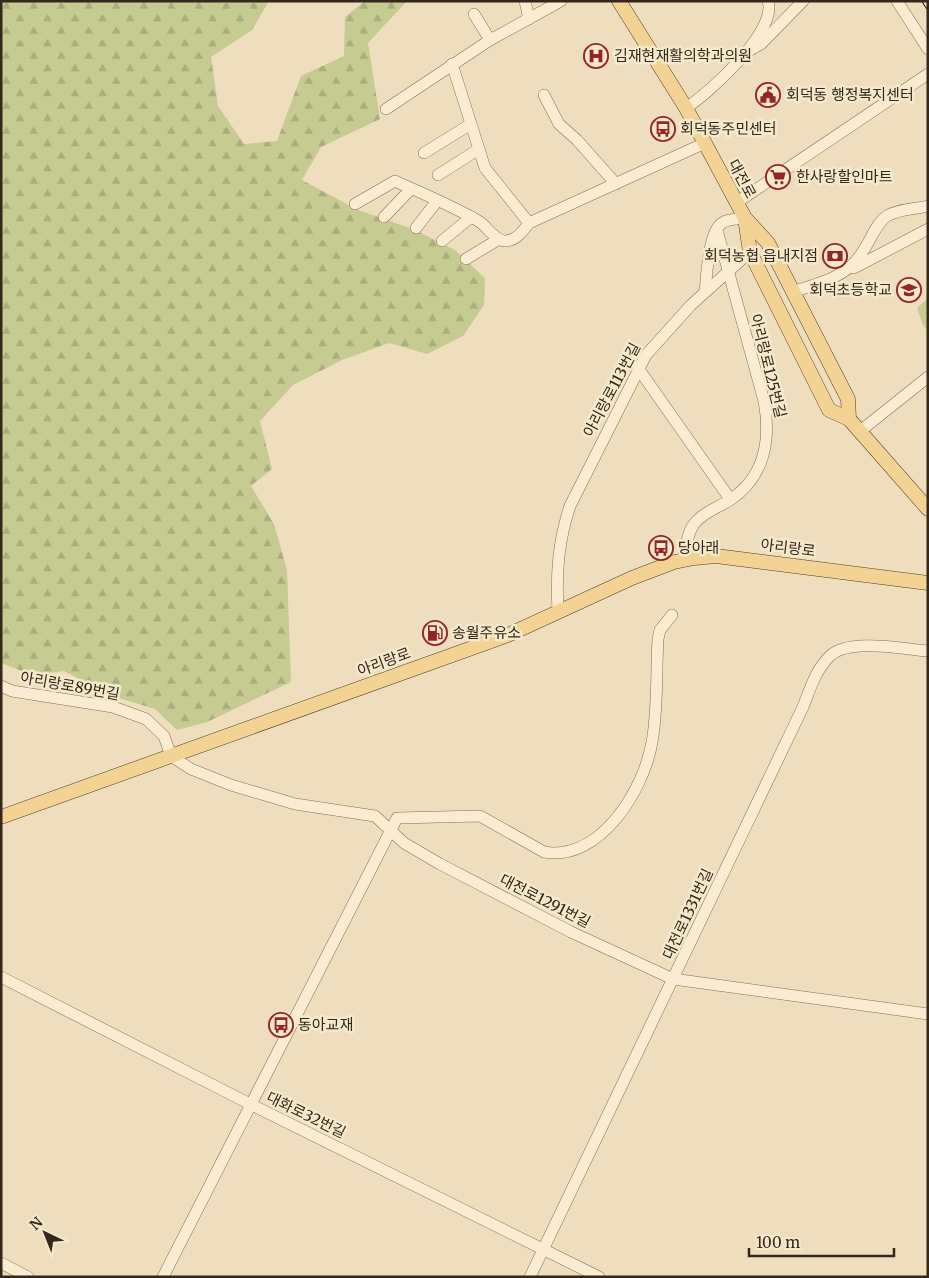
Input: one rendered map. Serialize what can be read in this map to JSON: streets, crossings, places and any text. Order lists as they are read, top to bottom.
{
  "streets": {
    "main road": ["대전로", "아리랑로"],
    "street": [
      "아리랑로125번길",
      "아리랑로113번길",
      "아리랑로89번길",
      "대전로1291번길",
      "대전로1331번길",
      "대화로32번길"
    ]
  },
  "crossings": [
    ["대전로", "아리랑로113번길"],
    ["아리랑로125번길", "아리랑로113번길"],
    ["아리랑로125번길", "아리랑로"],
    ["아리랑로113번길", "아리랑로"],
    ["아리랑로", "아리랑로89번길"],
    ["아리랑로", "대전로1291번길"],
    ["아리랑로89번길", "대전로1291번길"],
    ["대전로1291번길", "대전로1331번길"],
    ["대전로1331번길", "대화로32번길"]
  ],
  "places": {
    "hospital": ["김재현재활의학과의원"],
    "public building": ["회덕동 행정복지센터"],
    "bus stop": ["회덕동주민센터", "당아래", "동아교재"],
    "supermarket": ["한사랑할인마트"],
    "bank": ["회덕농협 읍내지점"],
    "school or university": ["회덕초등학교"],
    "fuel station": ["송월주유소"]
  },
  "scale_bar": "100 m",
  "north": "top left"
}
